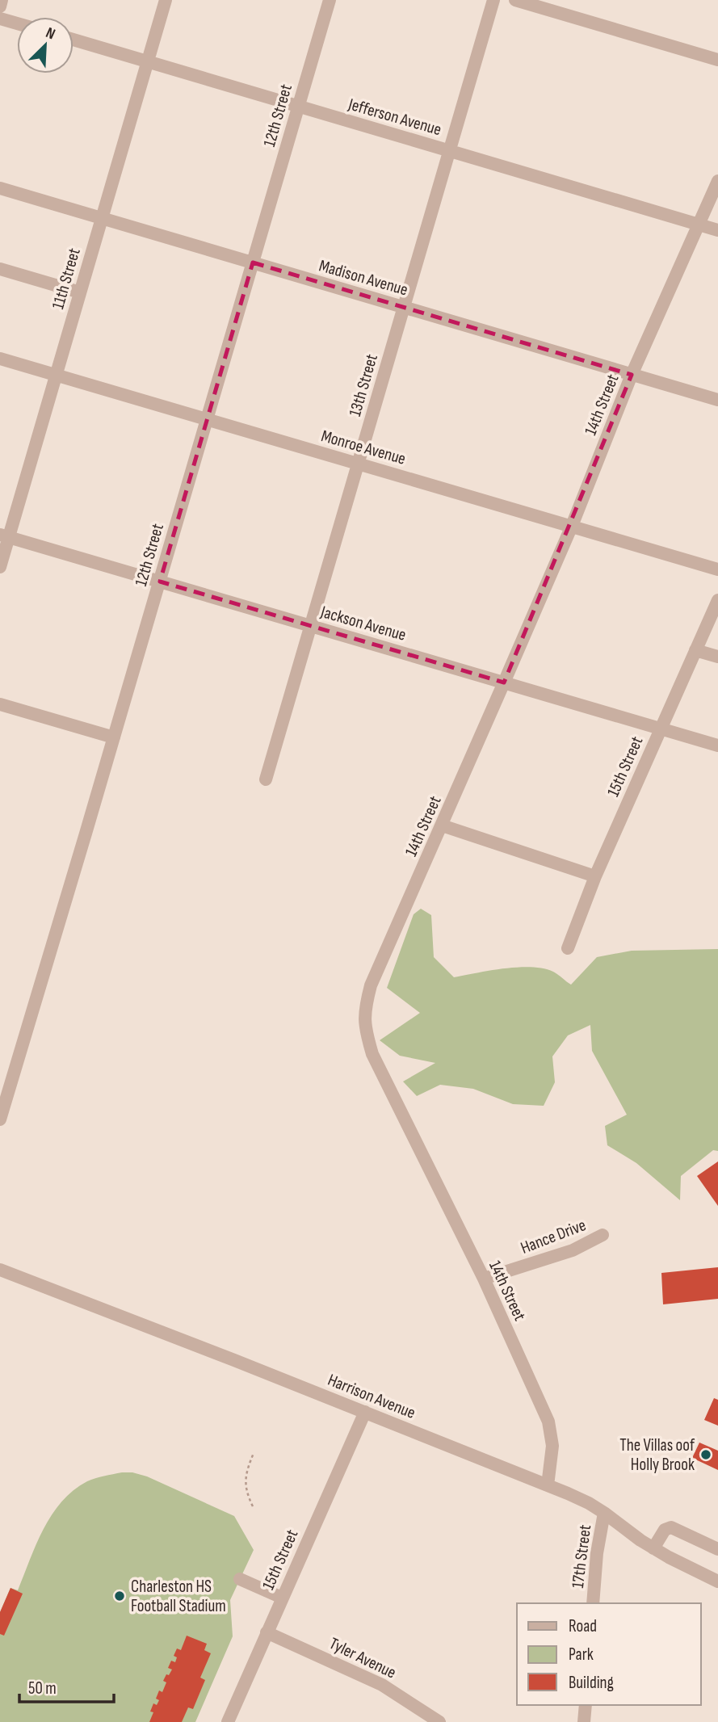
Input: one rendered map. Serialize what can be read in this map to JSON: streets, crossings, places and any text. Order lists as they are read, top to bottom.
{
  "streets": {
    "street": [
      "12th Street",
      "Jefferson Avenue",
      "Madison Avenue",
      "11th Street",
      "13th Street",
      "14th Street",
      "Monroe Avenue",
      "Jackson Avenue",
      "15th Street",
      "Hance Drive",
      "Harrison Avenue",
      "17th Street",
      "Tyler Avenue"
    ]
  },
  "crossings": [
    ["12th Street", "Jefferson Avenue"],
    ["12th Street", "Madison Avenue"],
    ["12th Street", "Monroe Avenue"],
    ["12th Street", "Jackson Avenue"],
    ["Jefferson Avenue", "11th Street"],
    ["Jefferson Avenue", "13th Street"],
    ["Jefferson Avenue", "14th Street"],
    ["Madison Avenue", "11th Street"],
    ["Madison Avenue", "13th Street"],
    ["Madison Avenue", "14th Street"],
    ["11th Street", "Monroe Avenue"],
    ["11th Street", "Jackson Avenue"],
    ["13th Street", "Monroe Avenue"],
    ["13th Street", "Jackson Avenue"],
    ["14th Street", "Monroe Avenue"],
    ["14th Street", "Jackson Avenue"],
    ["14th Street", "Hance Drive"],
    ["14th Street", "Harrison Avenue"],
    ["Jackson Avenue", "15th Street"],
    ["15th Street", "Harrison Avenue"],
    ["15th Street", "Tyler Avenue"],
    ["Harrison Avenue", "17th Street"]
  ],
  "places": ["The Villas oof Holly Brook", "Charleston HS Football Stadium"],
  "legend": ["Road", "Park", "Building"],
  "scale_bar": "50 m",
  "north": "top right"
}
